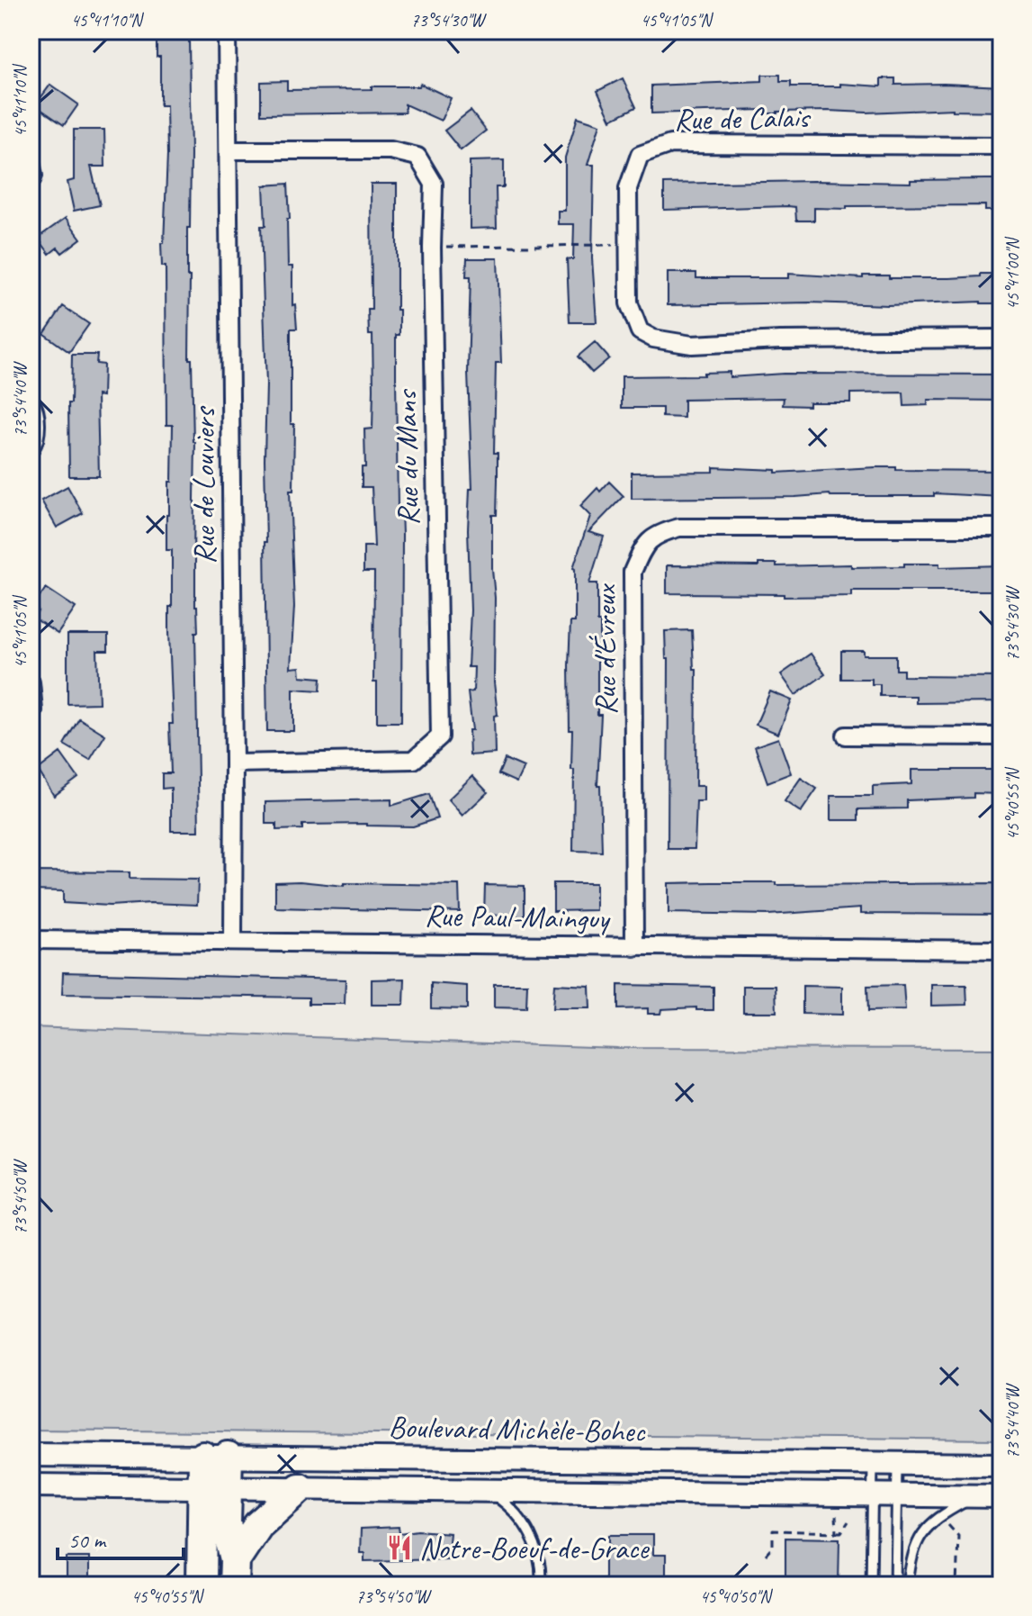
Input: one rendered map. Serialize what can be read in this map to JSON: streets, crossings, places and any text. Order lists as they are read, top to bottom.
{
  "streets": {
    "street": [
      "Rue de Calais",
      "Rue du Mans",
      "Rue de Louviers",
      "Rue d'Évreux",
      "Rue Paul-Mainguy",
      "Boulevard Michèle-Bohec"
    ]
  },
  "crossings": [
    ["Rue du Mans", "Rue de Louviers"],
    ["Rue de Louviers", "Rue Paul-Mainguy"],
    ["Rue d'Évreux", "Rue Paul-Mainguy"]
  ],
  "places": {
    "restaurant": ["Notre-Boeuf-de-Grace"]
  },
  "scale_bar": "50 m",
  "coordinates": [
    "45°41'10\"N",
    "73°54'30\"W",
    "45°41'05\"N",
    "45°41'00\"N",
    "73°54'40\"W",
    "45°40'55\"N",
    "73°54'50\"W",
    "45°40'50\"N"
  ]
}
